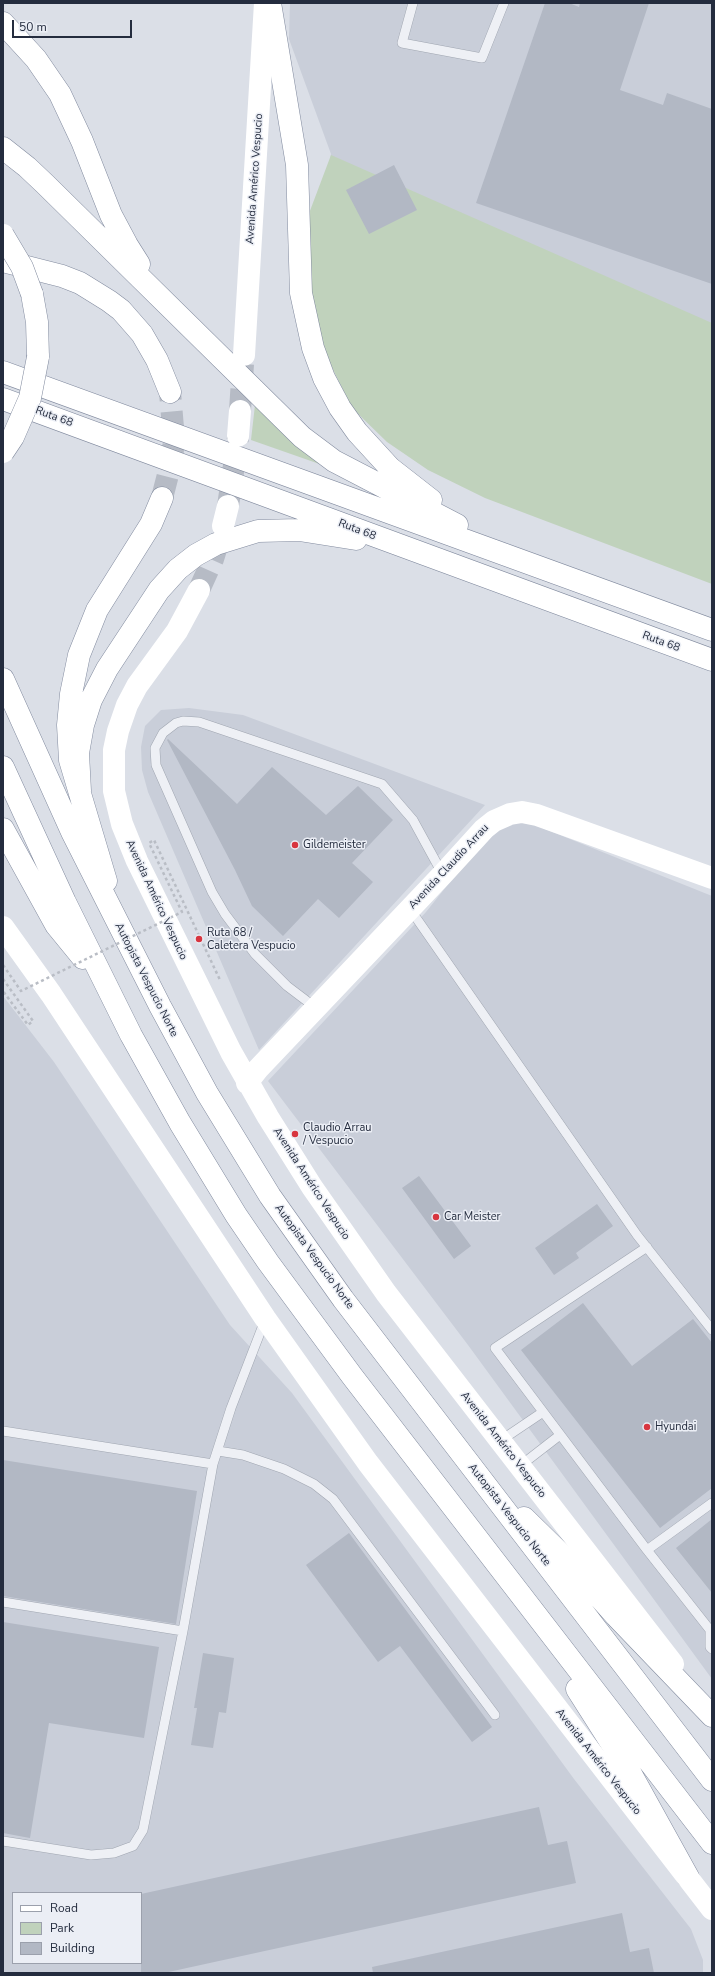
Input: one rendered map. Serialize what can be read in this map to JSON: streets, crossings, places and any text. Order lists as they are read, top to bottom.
{
  "streets": {
    "main road": [
      "Avenida Américo Vespucio",
      "Ruta 68",
      "Avenida Claudio Arrau",
      "Autopista Vespucio Norte"
    ]
  },
  "crossings": [
    ["Avenida Américo Vespucio", "Avenida Claudio Arrau"]
  ],
  "places": [
    "Gildemeister",
    "Ruta 68 / Caletera Vespucio",
    "Claudio Arrau / Vespucio",
    "Car Meister",
    "Hyundai"
  ],
  "legend": ["Road", "Park", "Building"],
  "scale_bar": "50 m"
}
